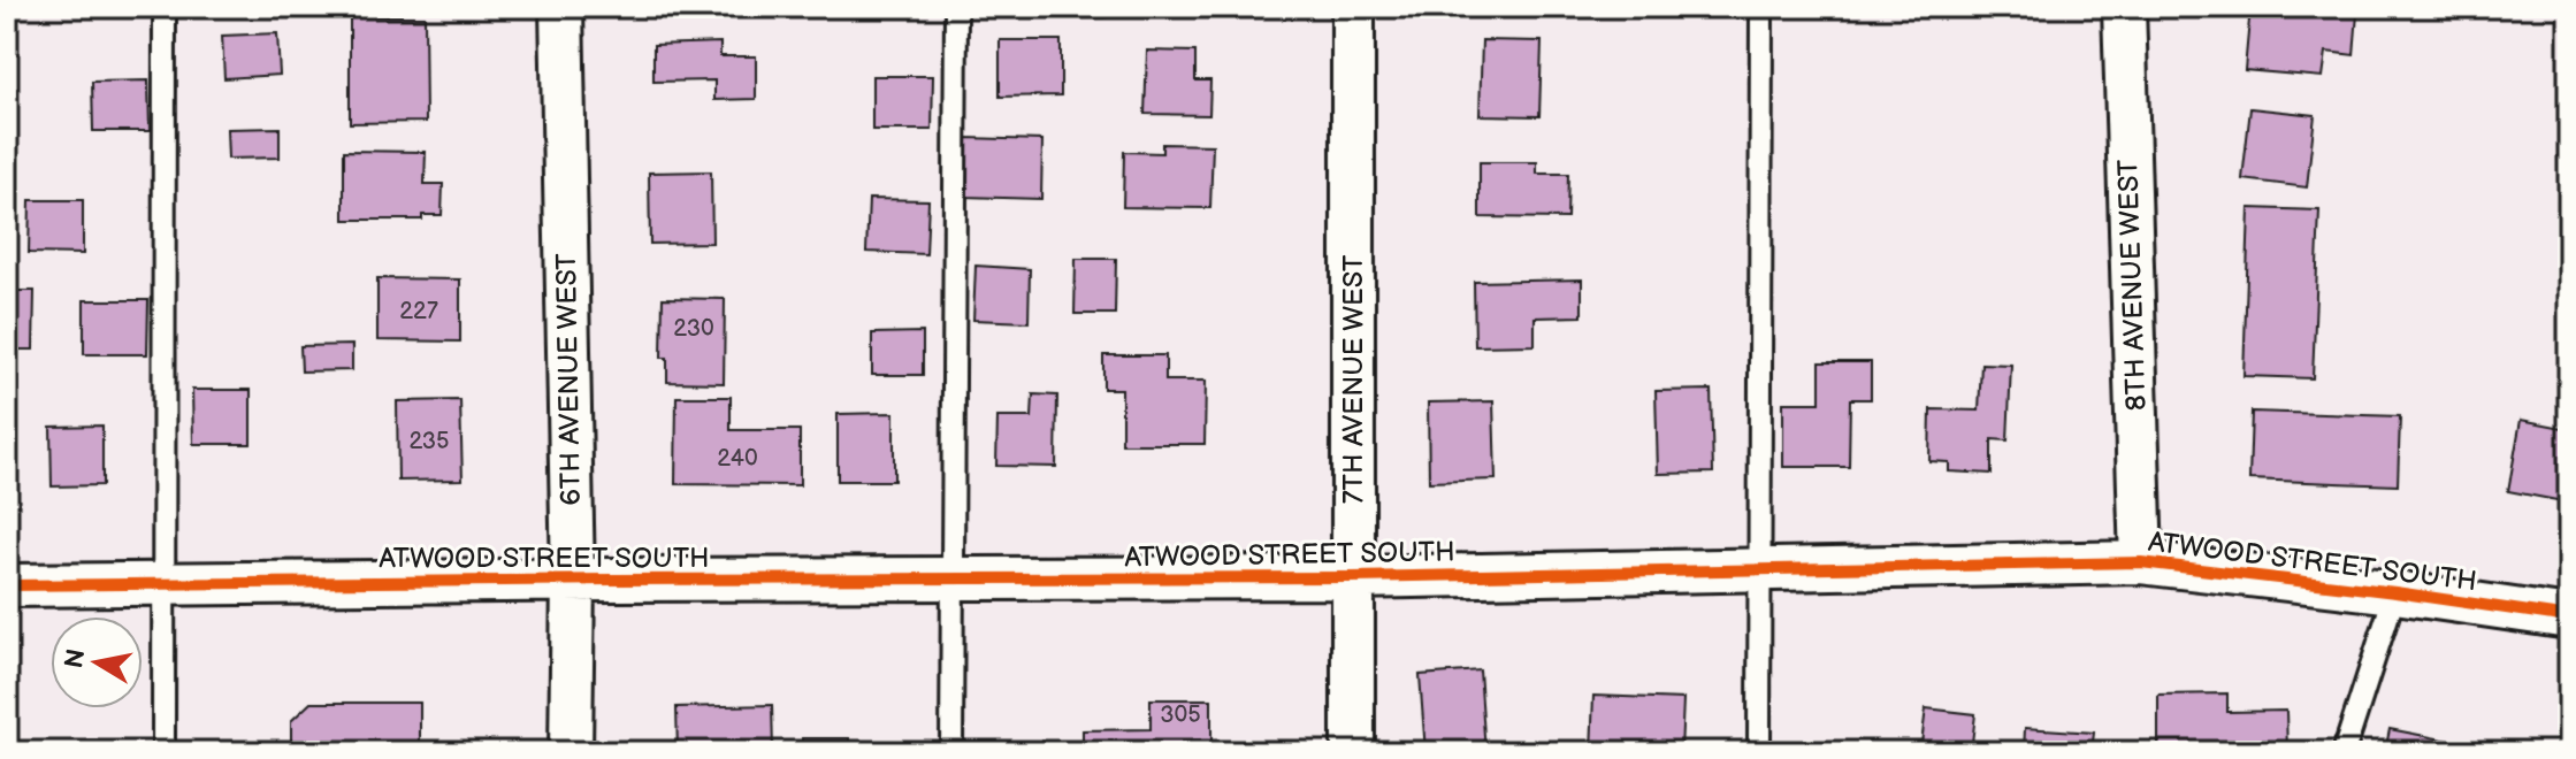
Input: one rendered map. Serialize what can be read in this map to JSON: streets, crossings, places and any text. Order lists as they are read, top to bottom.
{
  "streets": {
    "street": [
      "8TH AVENUE WEST",
      "6TH AVENUE WEST",
      "7TH AVENUE WEST",
      "ATWOOD STREET SOUTH"
    ]
  },
  "crossings": [
    ["8TH AVENUE WEST", "ATWOOD STREET SOUTH"],
    ["6TH AVENUE WEST", "ATWOOD STREET SOUTH"],
    ["7TH AVENUE WEST", "ATWOOD STREET SOUTH"]
  ],
  "house_numbers": [
    "227",
    "230",
    "235",
    "240",
    "305"
  ],
  "north": "left"
}
